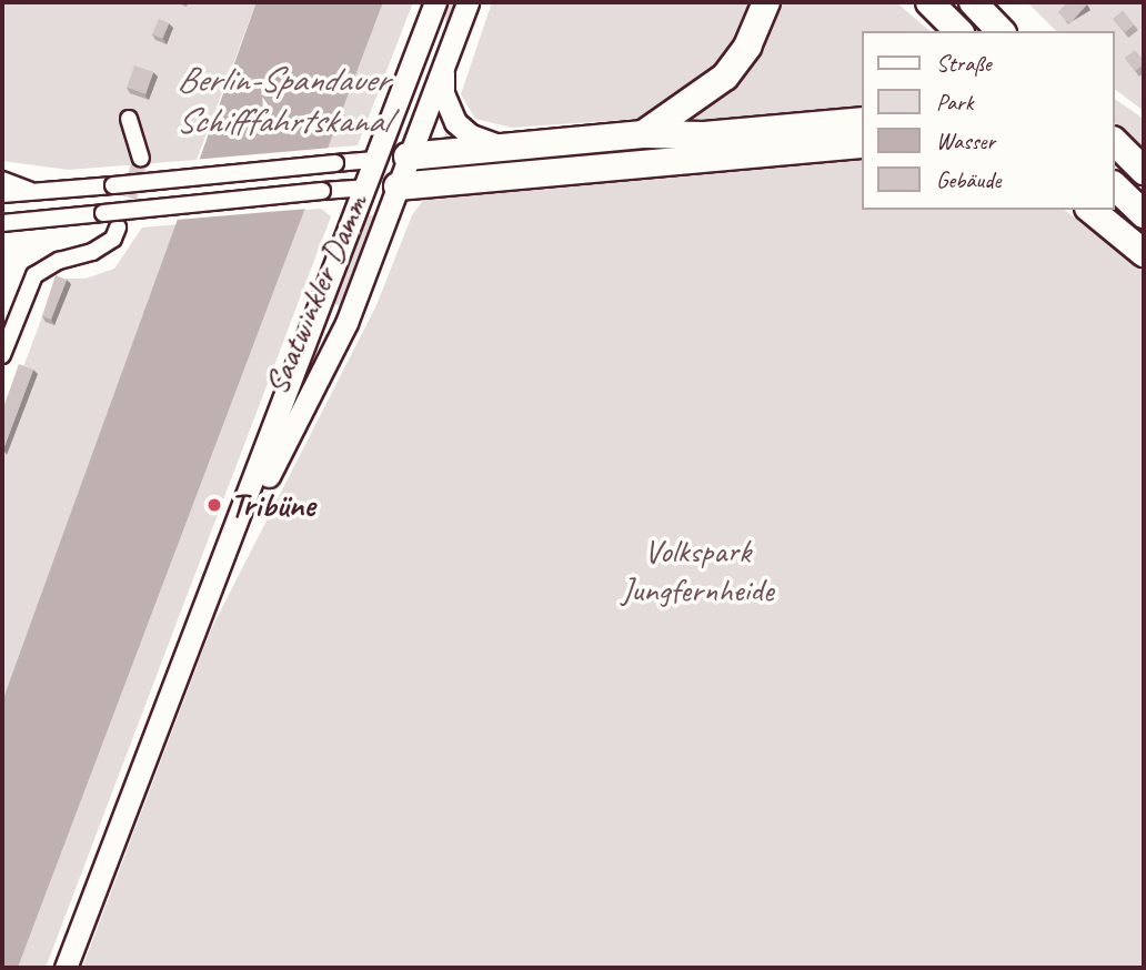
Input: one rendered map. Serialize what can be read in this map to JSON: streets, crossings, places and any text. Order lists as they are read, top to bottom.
{
  "streets": {
    "main road": ["Saatwinkler Damm"]
  },
  "water": ["Berlin-Spandauer Schifffahrtskanal"],
  "parks": ["Volkspark Jungfernheide"],
  "places": ["Tribüne"],
  "legend": [
    "Straße",
    "Park",
    "Wasser",
    "Gebäude"
  ]
}
